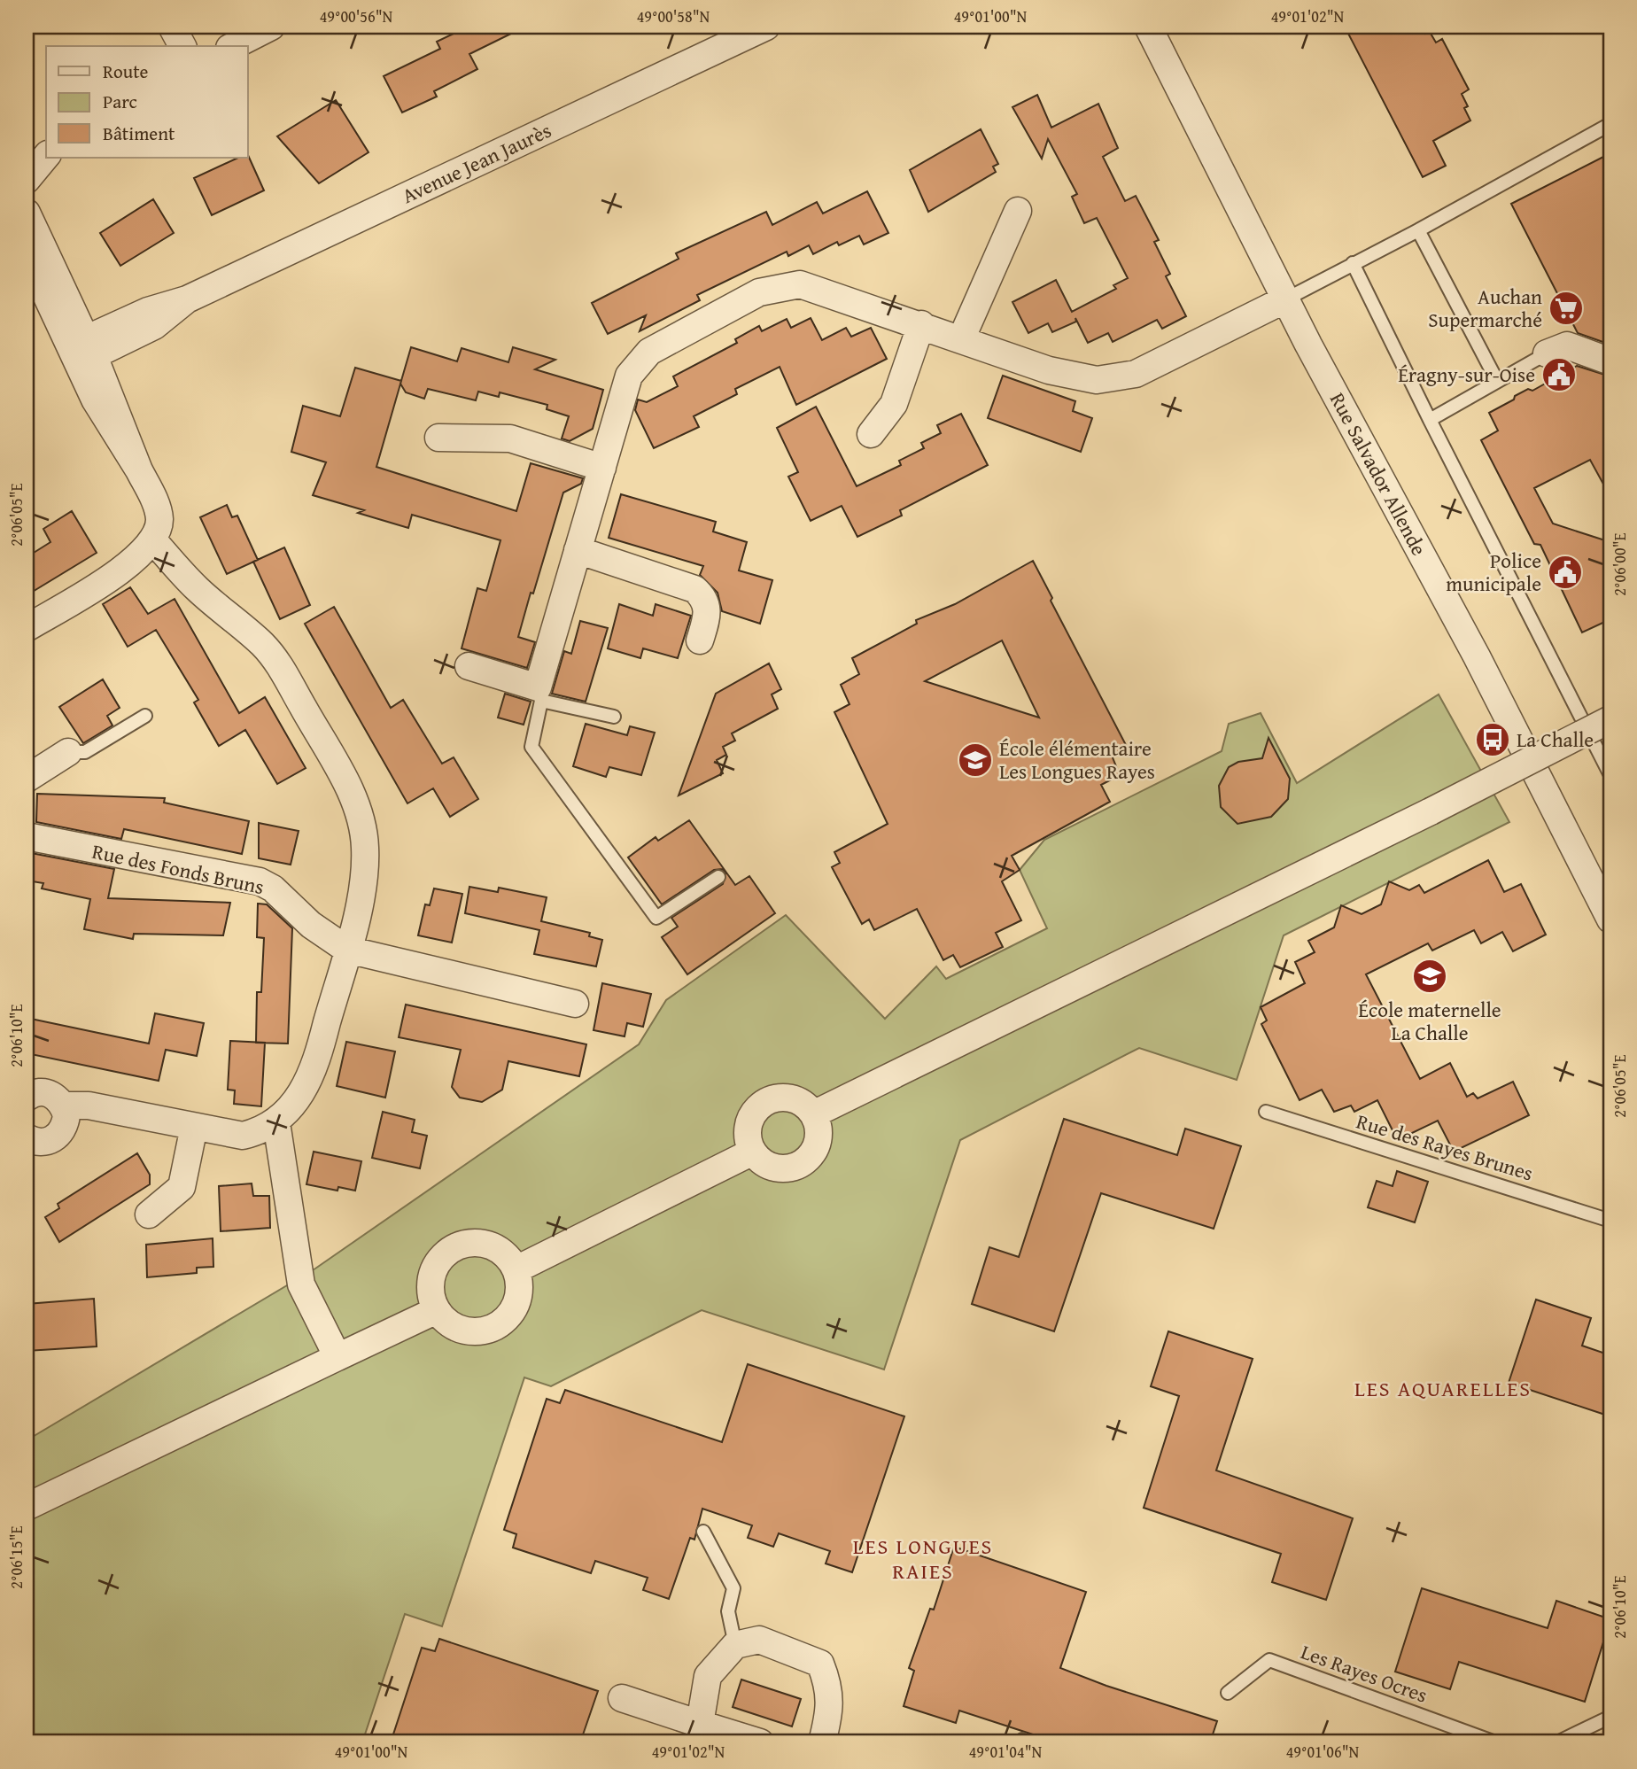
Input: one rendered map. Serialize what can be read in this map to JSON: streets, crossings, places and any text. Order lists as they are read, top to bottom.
{
  "streets": {
    "street": ["Avenue Jean Jaurès", "Rue Salvador Allende", "Rue des Fonds Bruns"],
    "lane": ["Rue des Rayes Brunes", "Les Rayes Ocres"]
  },
  "districts": ["LES AQUARELLES", "LES LONGUES RAIES"],
  "places": {
    "supermarket": ["Auchan Supermarché"],
    "public building": ["Éragny-sur-Oise", "Police municipale"],
    "bus stop": ["La Challe"],
    "school or university": ["École élémentaire Les Longues Rayes", "École maternelle La Challe"]
  },
  "legend": ["Route", "Parc", "Bâtiment"],
  "coordinates": [
    "49°00'56\"N",
    "49°00'58\"N",
    "49°01'00\"N",
    "49°01'02\"N",
    "2°06'05\"E",
    "2°06'00\"E",
    "2°06'10\"E",
    "2°06'15\"E",
    "49°01'04\"N",
    "49°01'06\"N"
  ]
}
